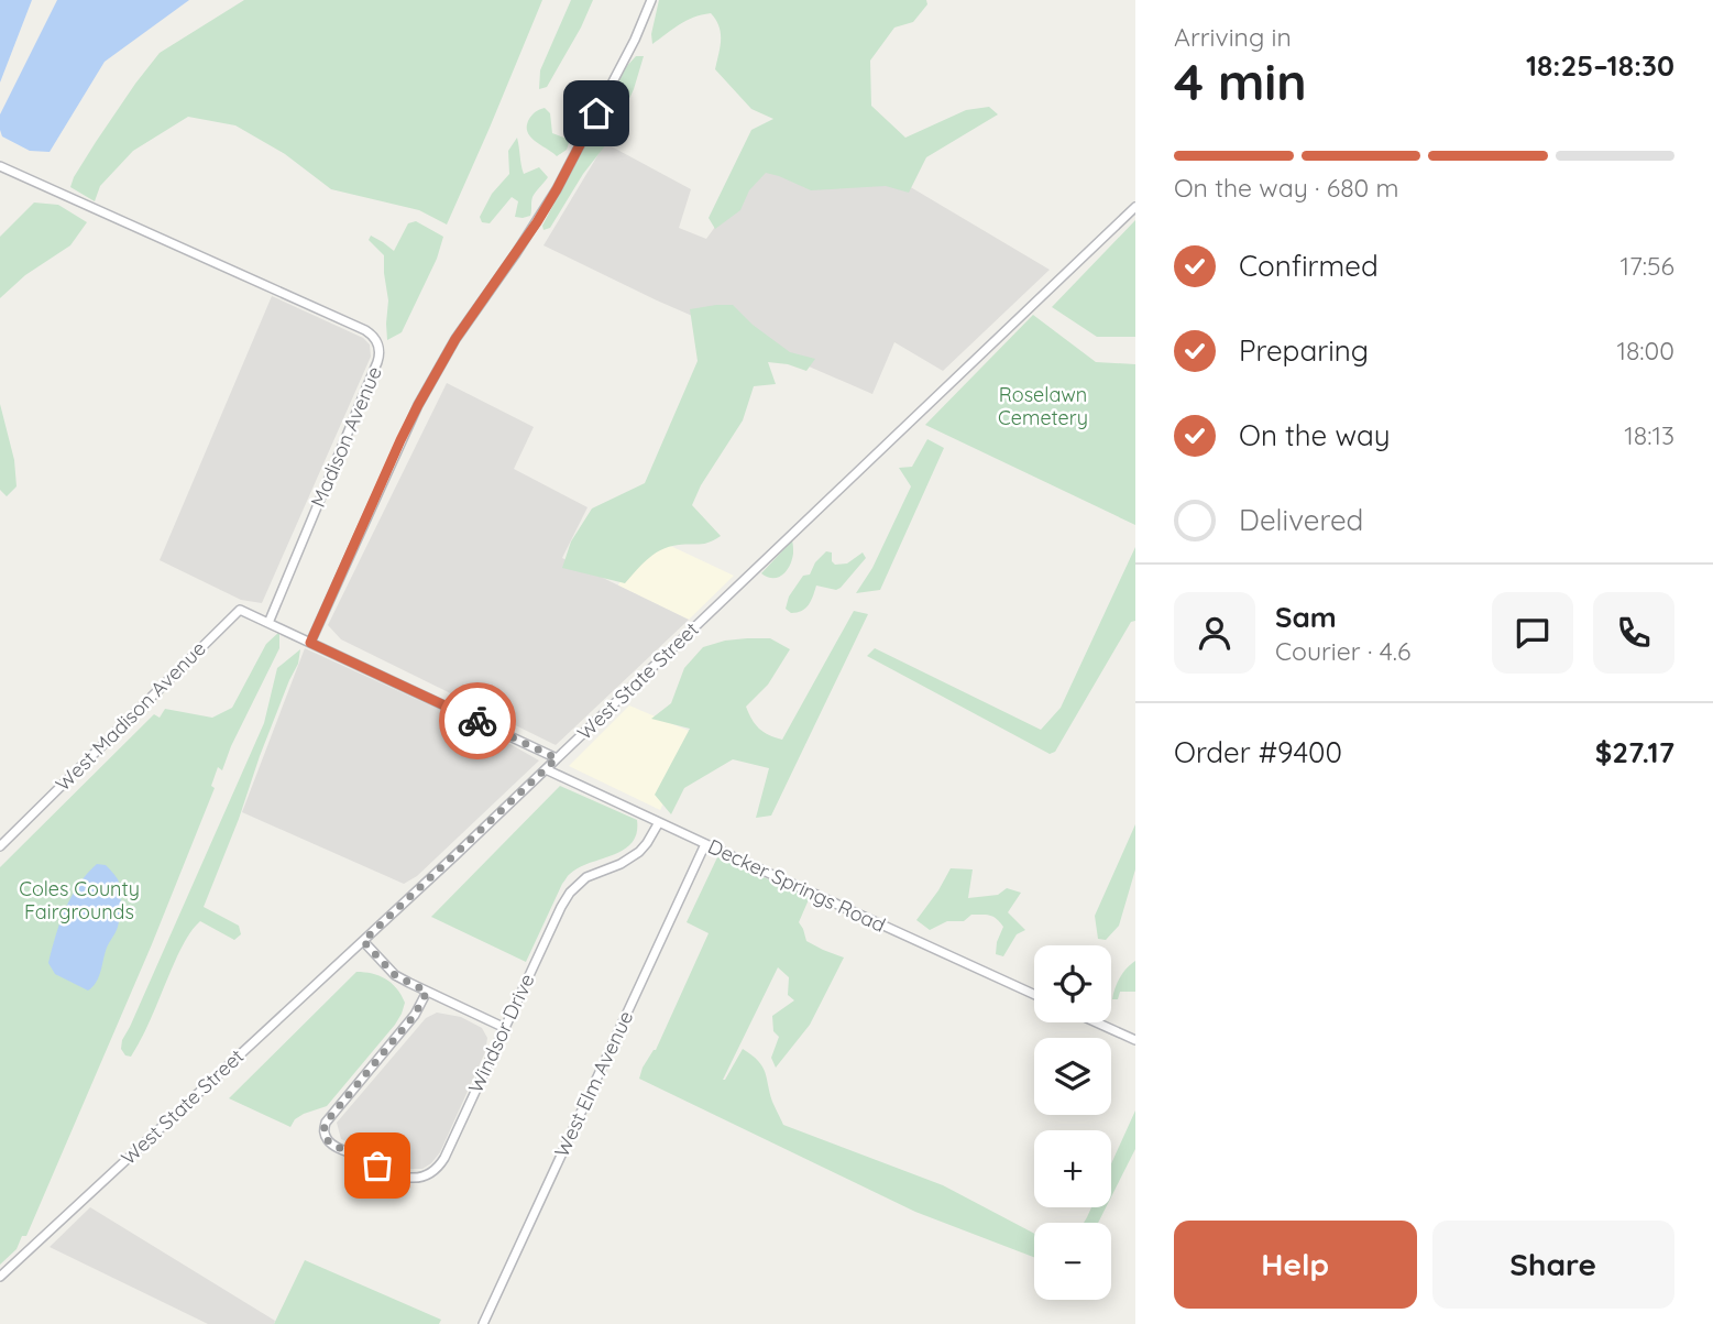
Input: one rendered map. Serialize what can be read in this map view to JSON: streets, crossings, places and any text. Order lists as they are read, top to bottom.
{
  "streets": {
    "street": [
      "Madison Avenue",
      "West State Street",
      "West Madison Avenue",
      "Decker Springs Road",
      "Windsor Drive",
      "West Elm Avenue"
    ]
  },
  "crossings": [
    ["Madison Avenue", "West Madison Avenue"],
    ["West State Street", "Decker Springs Road"],
    ["Decker Springs Road", "Windsor Drive"],
    ["Decker Springs Road", "West Elm Avenue"]
  ],
  "parks": ["Roselawn Cemetery", "Coles County Fairgrounds"],
  "page": {
    "heading": ["4 min", "Arriving in", "18:25–18:30"],
    "panel": [
      "Sam",
      "Courier · 4.6",
      "Order #9400",
      "$27.17"
    ],
    "bar": "On the way · 680 m",
    "list": [
      ["Confirmed", "17:56"],
      ["Preparing", "18:00"],
      ["On the way", "18:13"],
      "Delivered"
    ],
    "map_buttons": ["+", "−"],
    "buttons": ["Help", "Share"]
  }
}
